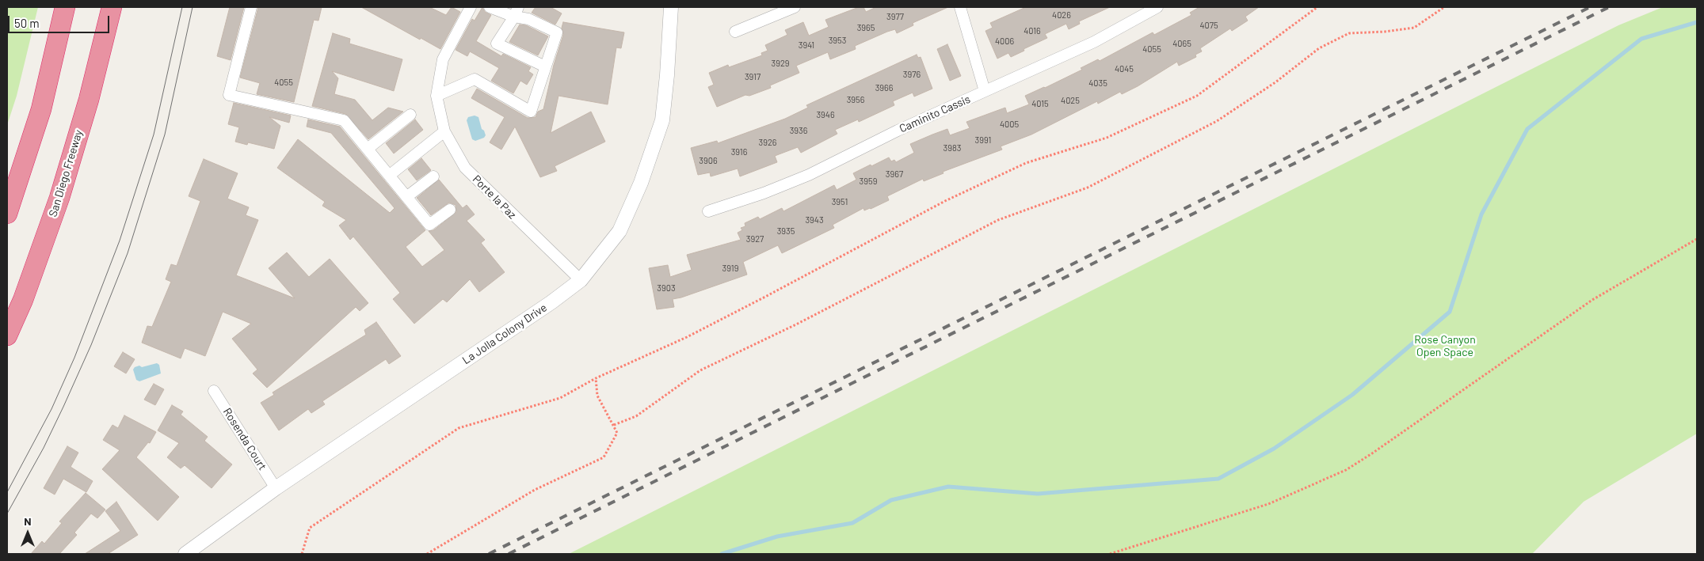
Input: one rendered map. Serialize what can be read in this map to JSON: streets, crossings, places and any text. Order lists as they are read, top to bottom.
{
  "streets": {
    "highway": ["San Diego Freeway"],
    "street": [
      "Caminito Cassis",
      "Porte la Paz",
      "La Jolla Colony Drive",
      "Rosenda Court"
    ]
  },
  "crossings": [
    ["Porte la Paz", "La Jolla Colony Drive"],
    ["La Jolla Colony Drive", "Rosenda Court"]
  ],
  "parks": ["Rose Canyon Open Space"],
  "house_numbers": [
    "4026",
    "3977",
    "4075",
    "3965",
    "4016",
    "3953",
    "4006",
    "4065",
    "3941",
    "4055",
    "3929",
    "4045",
    "3976",
    "3917",
    "4055",
    "4035",
    "3966",
    "3956",
    "4025",
    "4015",
    "3946",
    "4005",
    "3936",
    "3991",
    "3926",
    "3983",
    "3916",
    "3906",
    "3967",
    "3959",
    "3951",
    "3943",
    "3935",
    "3927",
    "3919",
    "3903"
  ],
  "scale_bar": "50 m",
  "north": "top"
}
